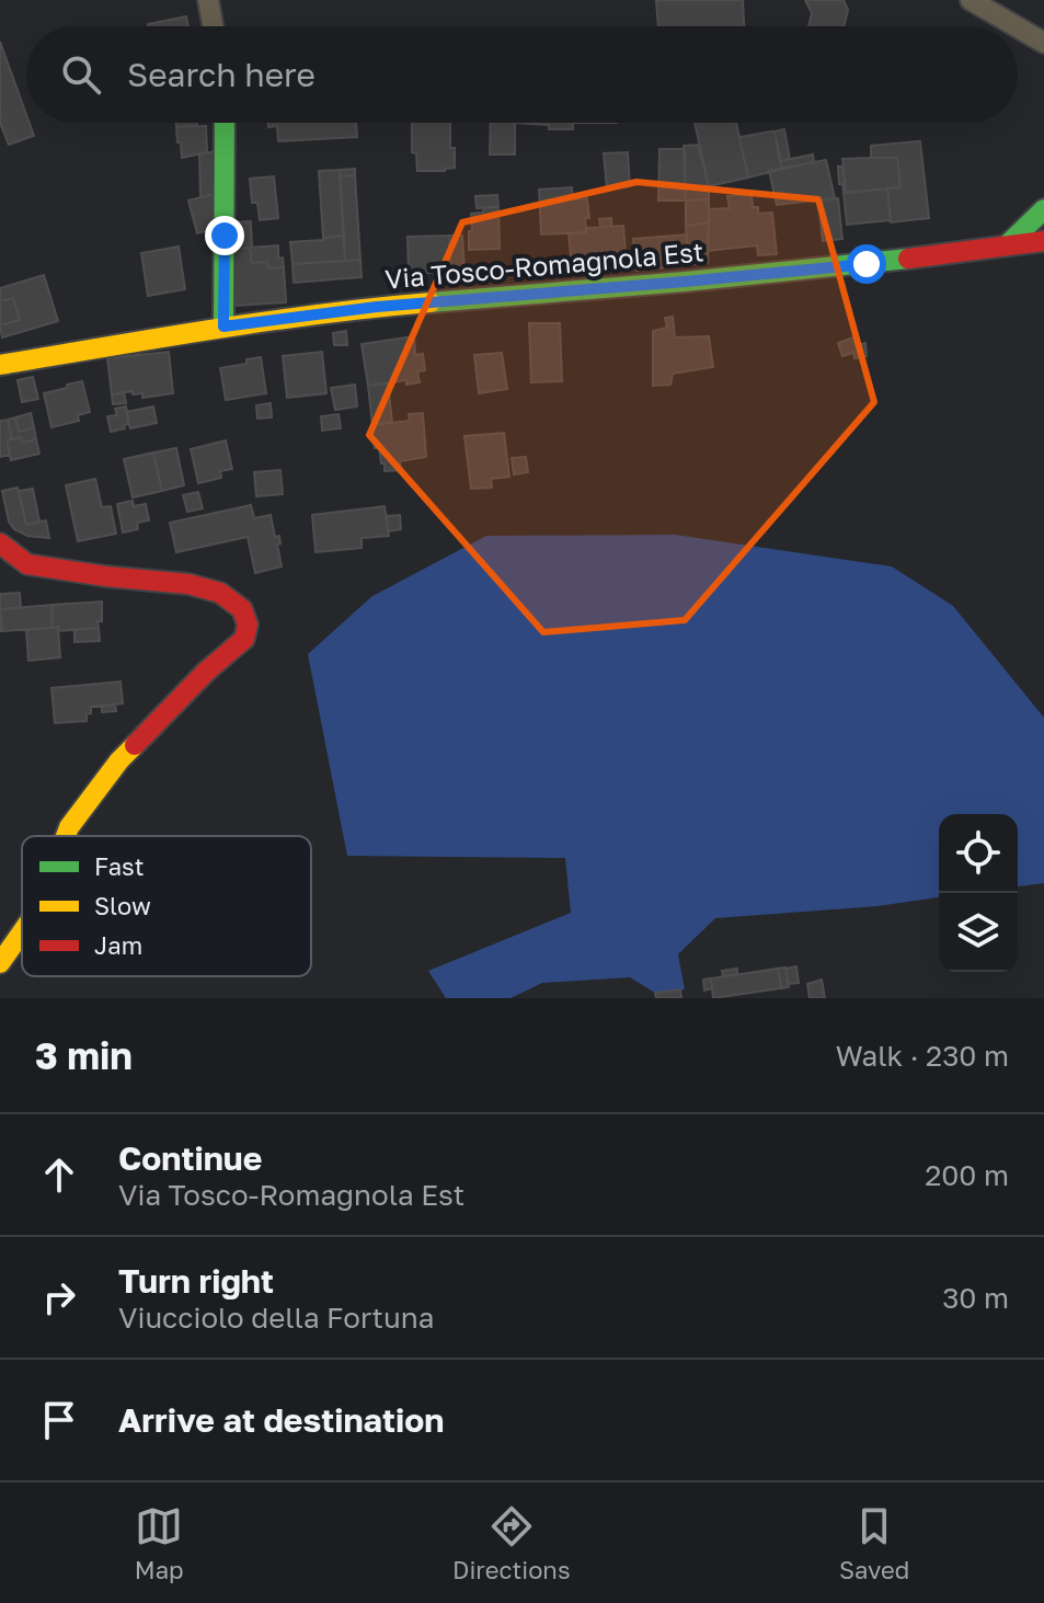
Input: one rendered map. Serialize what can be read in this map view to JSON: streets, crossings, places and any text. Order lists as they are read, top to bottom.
{
  "streets": {
    "main road": ["Via Tosco-Romagnola Est"]
  },
  "legend": ["Fast", "Slow", "Jam"],
  "page": {
    "search": "Search here",
    "heading": ["3 min", "Walk · 230 m"],
    "list": [
      ["Continue", "Via Tosco-Romagnola Est", "200 m"],
      ["Turn right", "Viucciolo della Fortuna", "30 m"],
      "Arrive at destination"
    ],
    "nav": ["Map", "Directions", "Saved"]
  }
}
